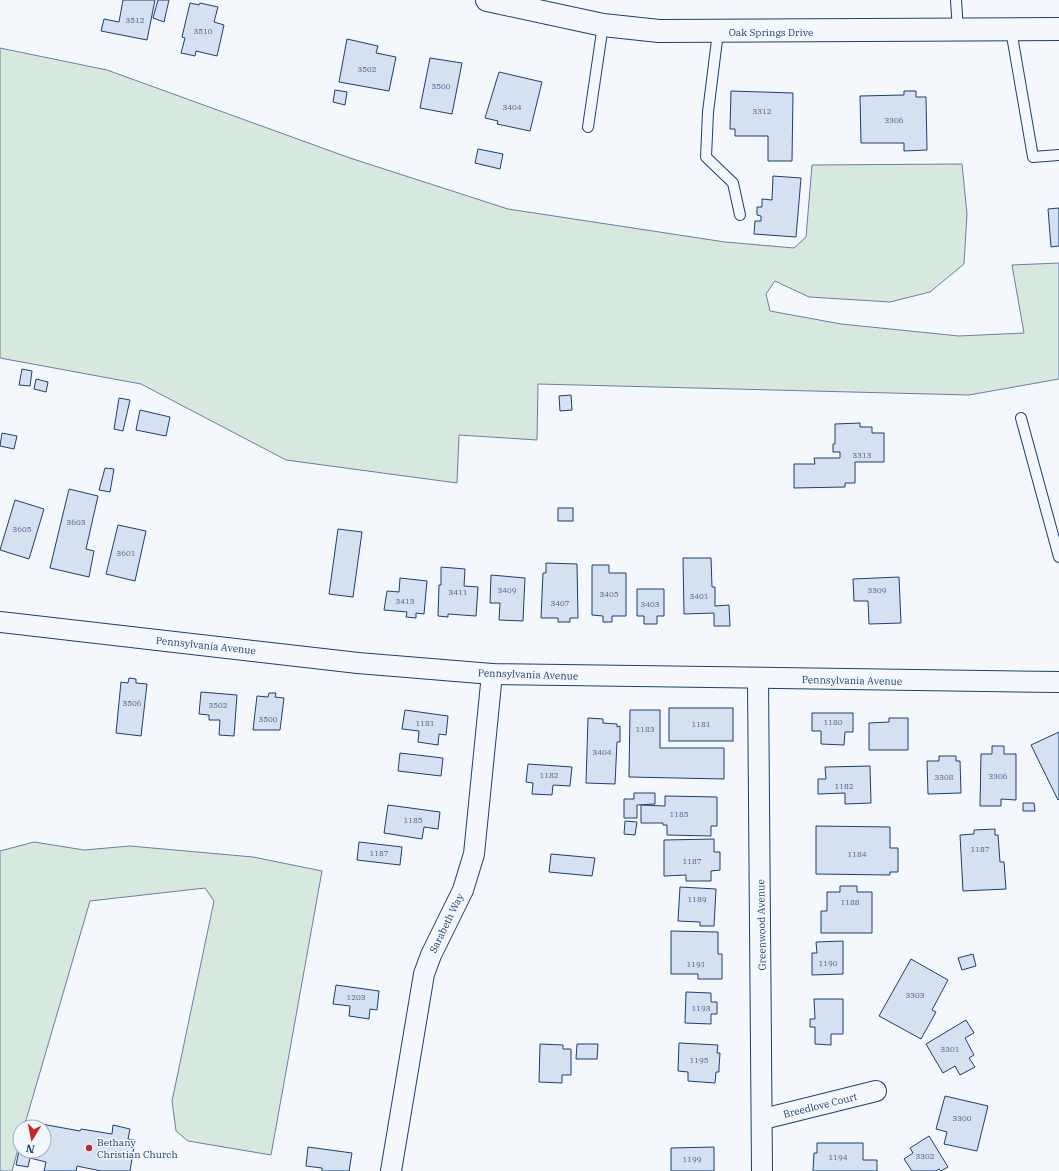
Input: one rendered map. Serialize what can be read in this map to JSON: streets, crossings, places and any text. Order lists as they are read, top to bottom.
{
  "streets": {
    "street": [
      "Oak Springs Drive",
      "Pennsylvania Avenue",
      "Sarabeth Way",
      "Greenwood Avenue",
      "Breedlove Court"
    ]
  },
  "crossings": [
    ["Pennsylvania Avenue", "Sarabeth Way"],
    ["Pennsylvania Avenue", "Greenwood Avenue"],
    ["Greenwood Avenue", "Breedlove Court"]
  ],
  "places": ["Bethany Christian Church"],
  "house_numbers": [
    "3512",
    "3510",
    "3502",
    "3500",
    "3404",
    "3312",
    "3306",
    "3313",
    "3603",
    "3605",
    "3601",
    "3409",
    "3309",
    "3411",
    "3405",
    "3401",
    "3413",
    "3407",
    "3403",
    "3506",
    "3502",
    "3500",
    "1180",
    "1181",
    "1181",
    "1183",
    "3404",
    "1182",
    "3306",
    "3308",
    "1182",
    "1185",
    "1185",
    "1187",
    "1187",
    "1184",
    "1187",
    "1189",
    "1188",
    "1190",
    "1191",
    "3303",
    "1203",
    "1193",
    "3301",
    "1195",
    "3300",
    "3302",
    "1194",
    "1199"
  ],
  "north": "bottom"
}
